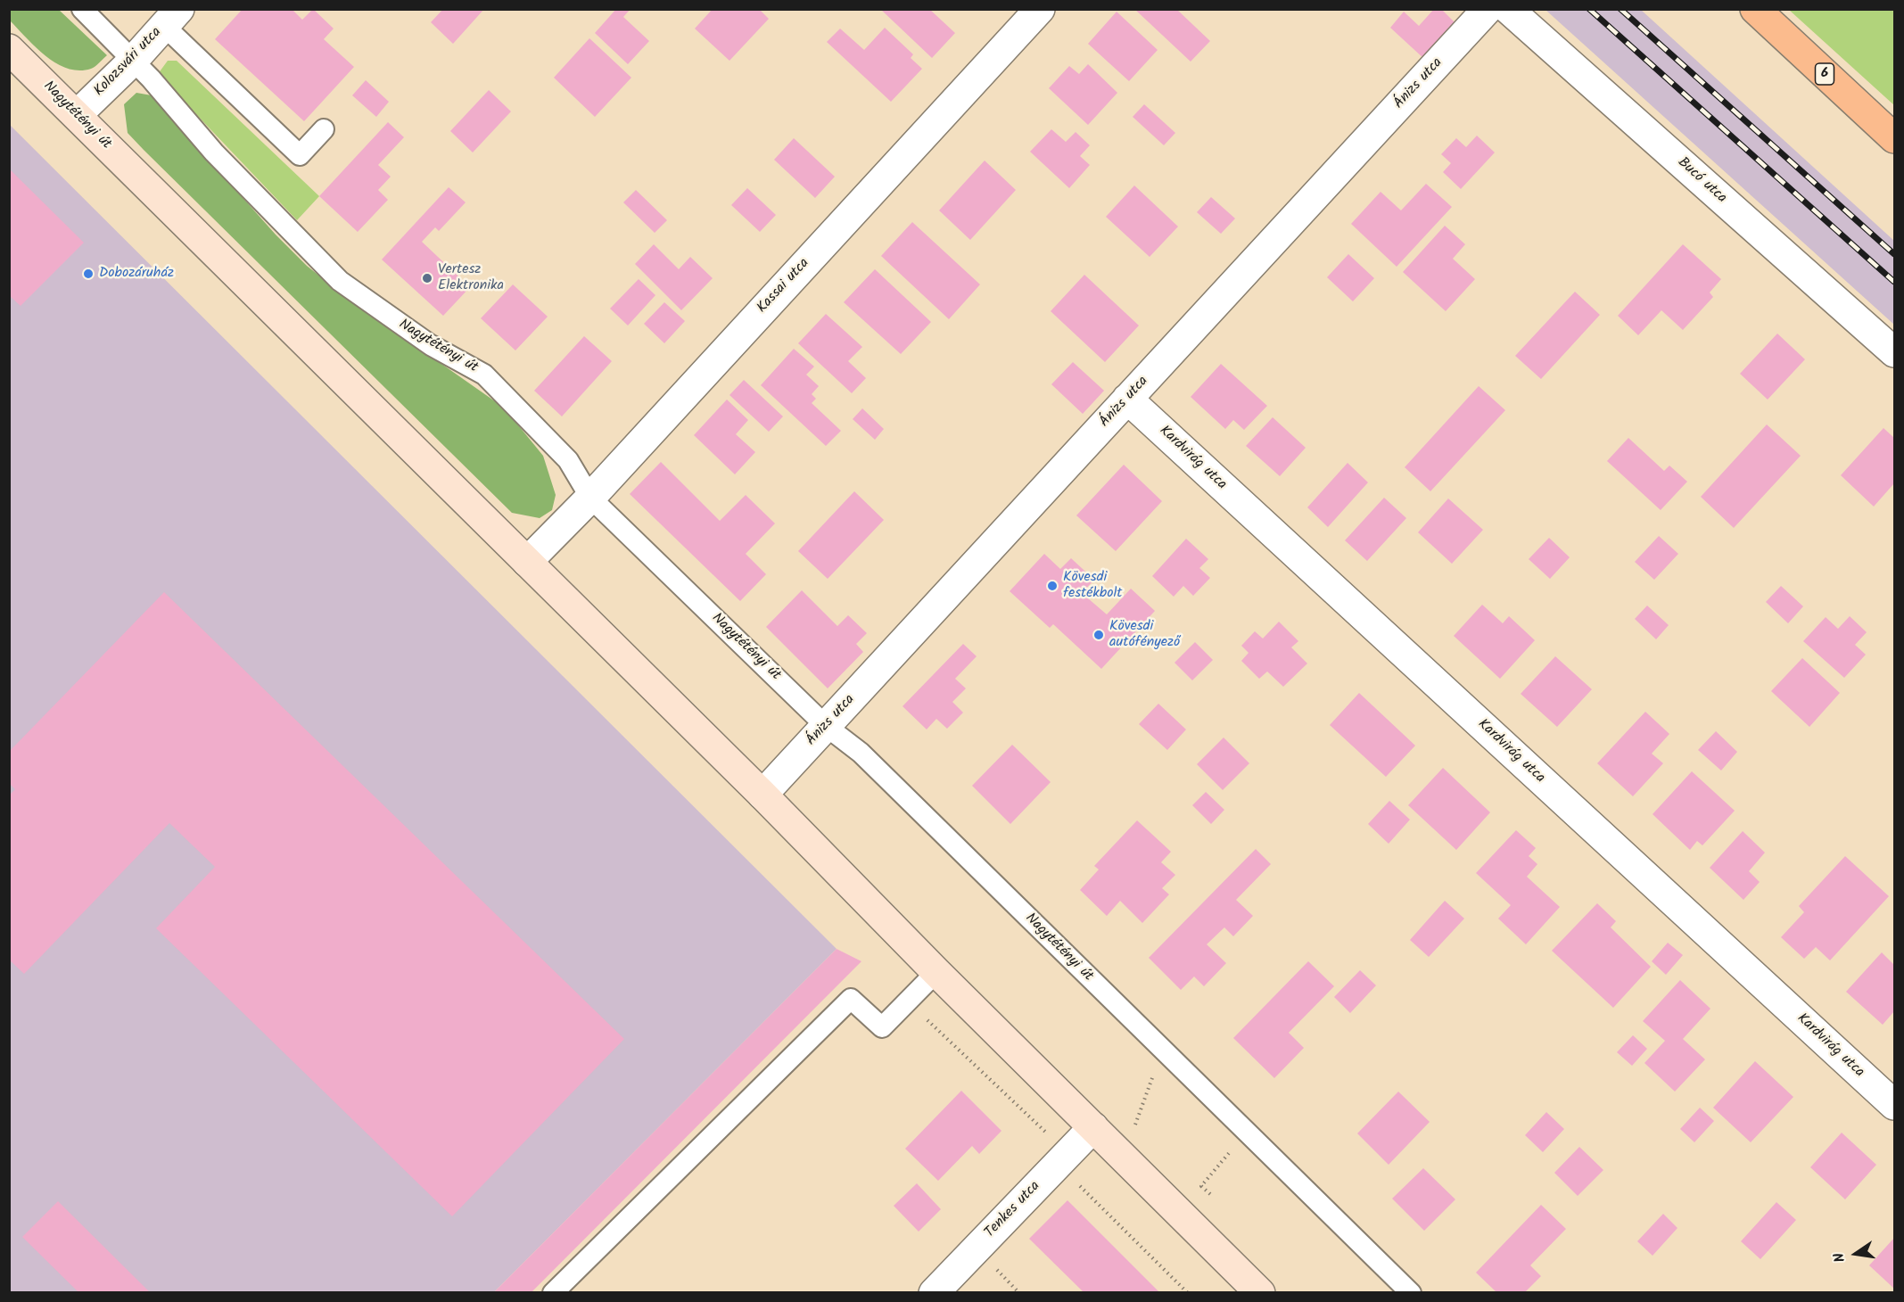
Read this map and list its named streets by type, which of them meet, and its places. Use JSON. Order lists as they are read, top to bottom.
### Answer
{
  "streets": {
    "main road": ["6", "Nagytétényi út"],
    "street": [
      "Kolozsvári utca",
      "Ánizs utca",
      "Bucó utca",
      "Kassai utca",
      "Kardvirág utca",
      "Tenkes utca"
    ]
  },
  "crossings": [
    ["Kolozsvári utca", "Nagytétényi út"],
    ["Ánizs utca", "Nagytétényi út"],
    ["Ánizs utca", "Kardvirág utca"],
    ["Nagytétényi út", "Kassai utca"],
    ["Nagytétényi út", "Tenkes utca"]
  ],
  "places": [
    "Dobozáruház",
    "Vertesz Elektronika",
    "Kövesdi festékbolt",
    "Kövesdi autófényező"
  ],
  "north": "left"
}
